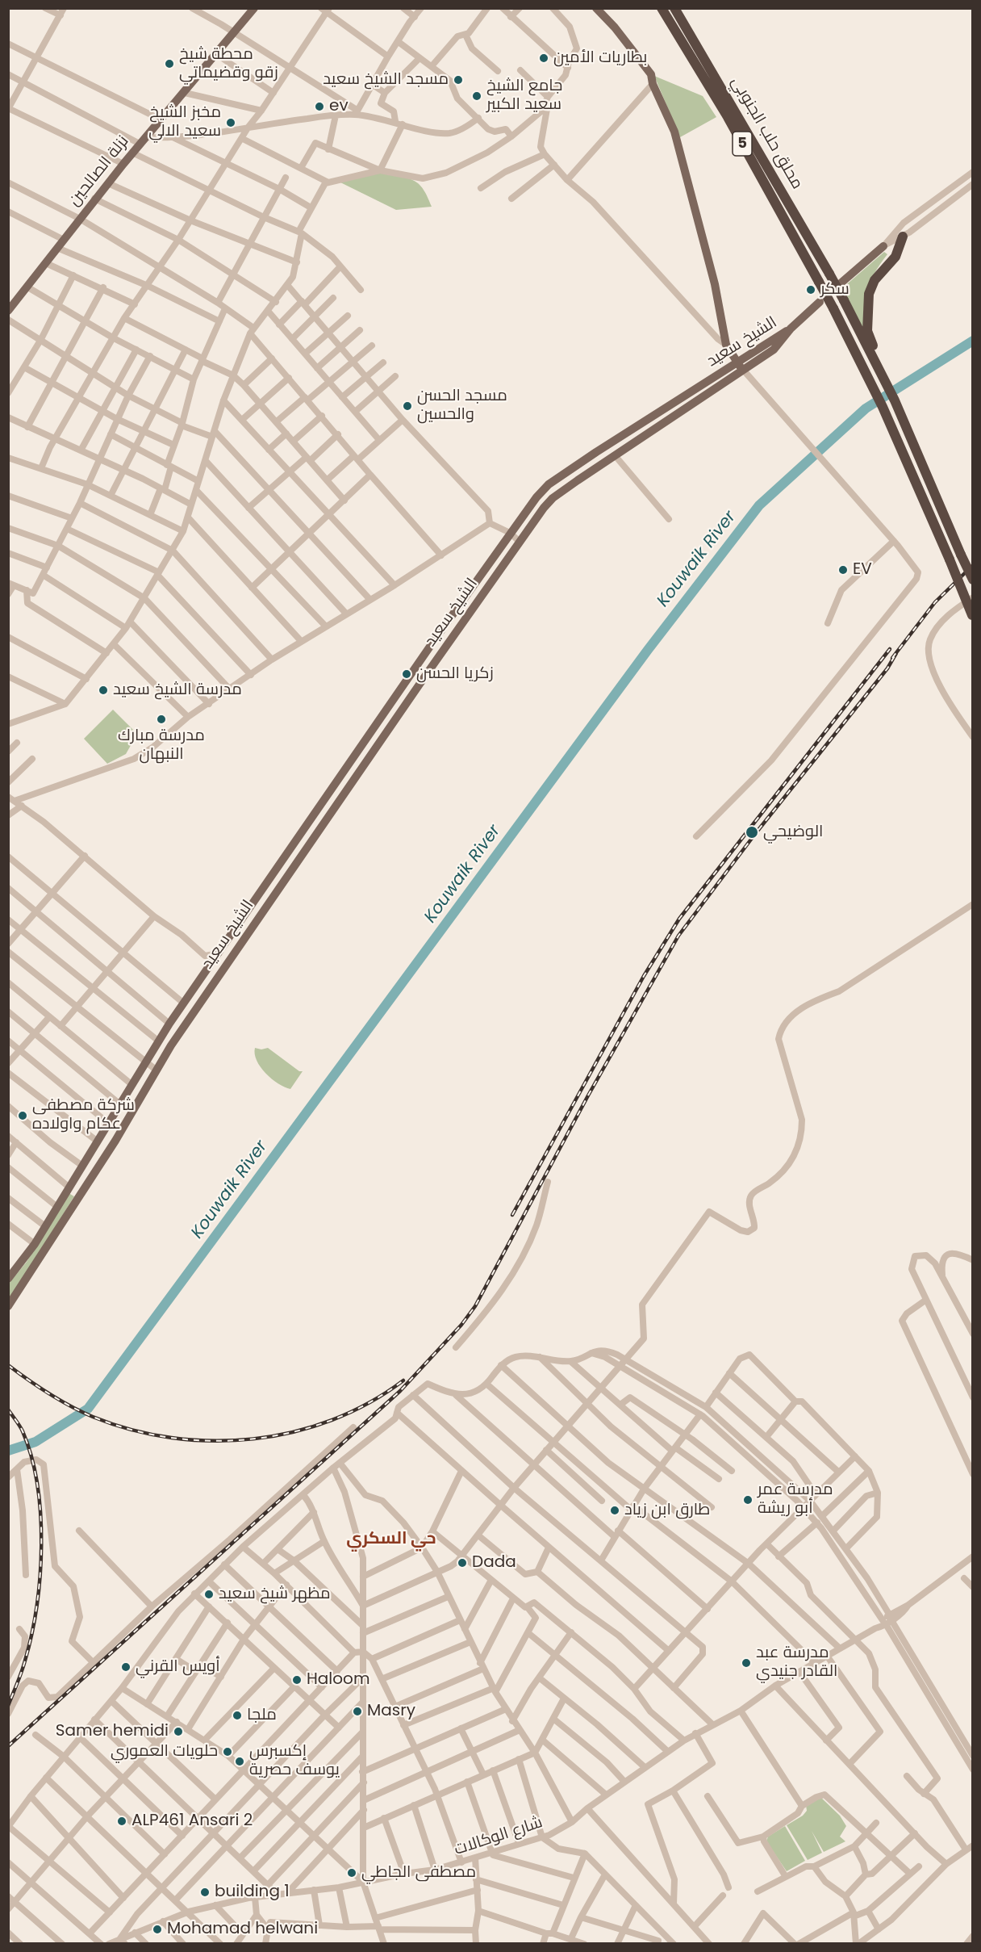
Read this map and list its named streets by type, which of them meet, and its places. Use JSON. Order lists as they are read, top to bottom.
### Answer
{
  "streets": {
    "highway": ["محلق حلب الجنوبي", "5"],
    "main road": ["نزلة الصالحين", "الشيخ سعيد"],
    "street": ["شارع الوكالات"]
  },
  "crossings": [
    ["محلق حلب الجنوبي", "5"]
  ],
  "districts": ["حي السكري"],
  "water": ["Kouwaik River"],
  "places": [
    "بطاريات الأمين",
    "محطة شيخ زقو وقضيماتي",
    "مسجد الشيخ سعيد",
    "جامع الشيخ سعيد الكبير",
    "ev",
    "مخبز الشيخ سعيد الالي",
    "سكر",
    "مسجد الحسن والحسين",
    "EV",
    "زكريا الحسن",
    "مدرسة الشيخ سعيد",
    "مدرسة مبارك النبهان",
    "الوضيحي",
    "شركة مصطفى عكام واولاده",
    "مدرسة عمر أبو ريشة",
    "طارق ابن زياد",
    "Dada",
    "مظهر شيخ سعيد",
    "مدرسة عبد القادر جنيدي",
    "أويس القرني",
    "Haloom",
    "Masry",
    "ملجا",
    "Samer hemidi",
    "حلويات العموري",
    "إكسبرس يوسف حصرية",
    "ALP461 Ansari 2",
    "مصطفى الجاطي",
    "building 1",
    "Mohamad helwani"
  ]
}
